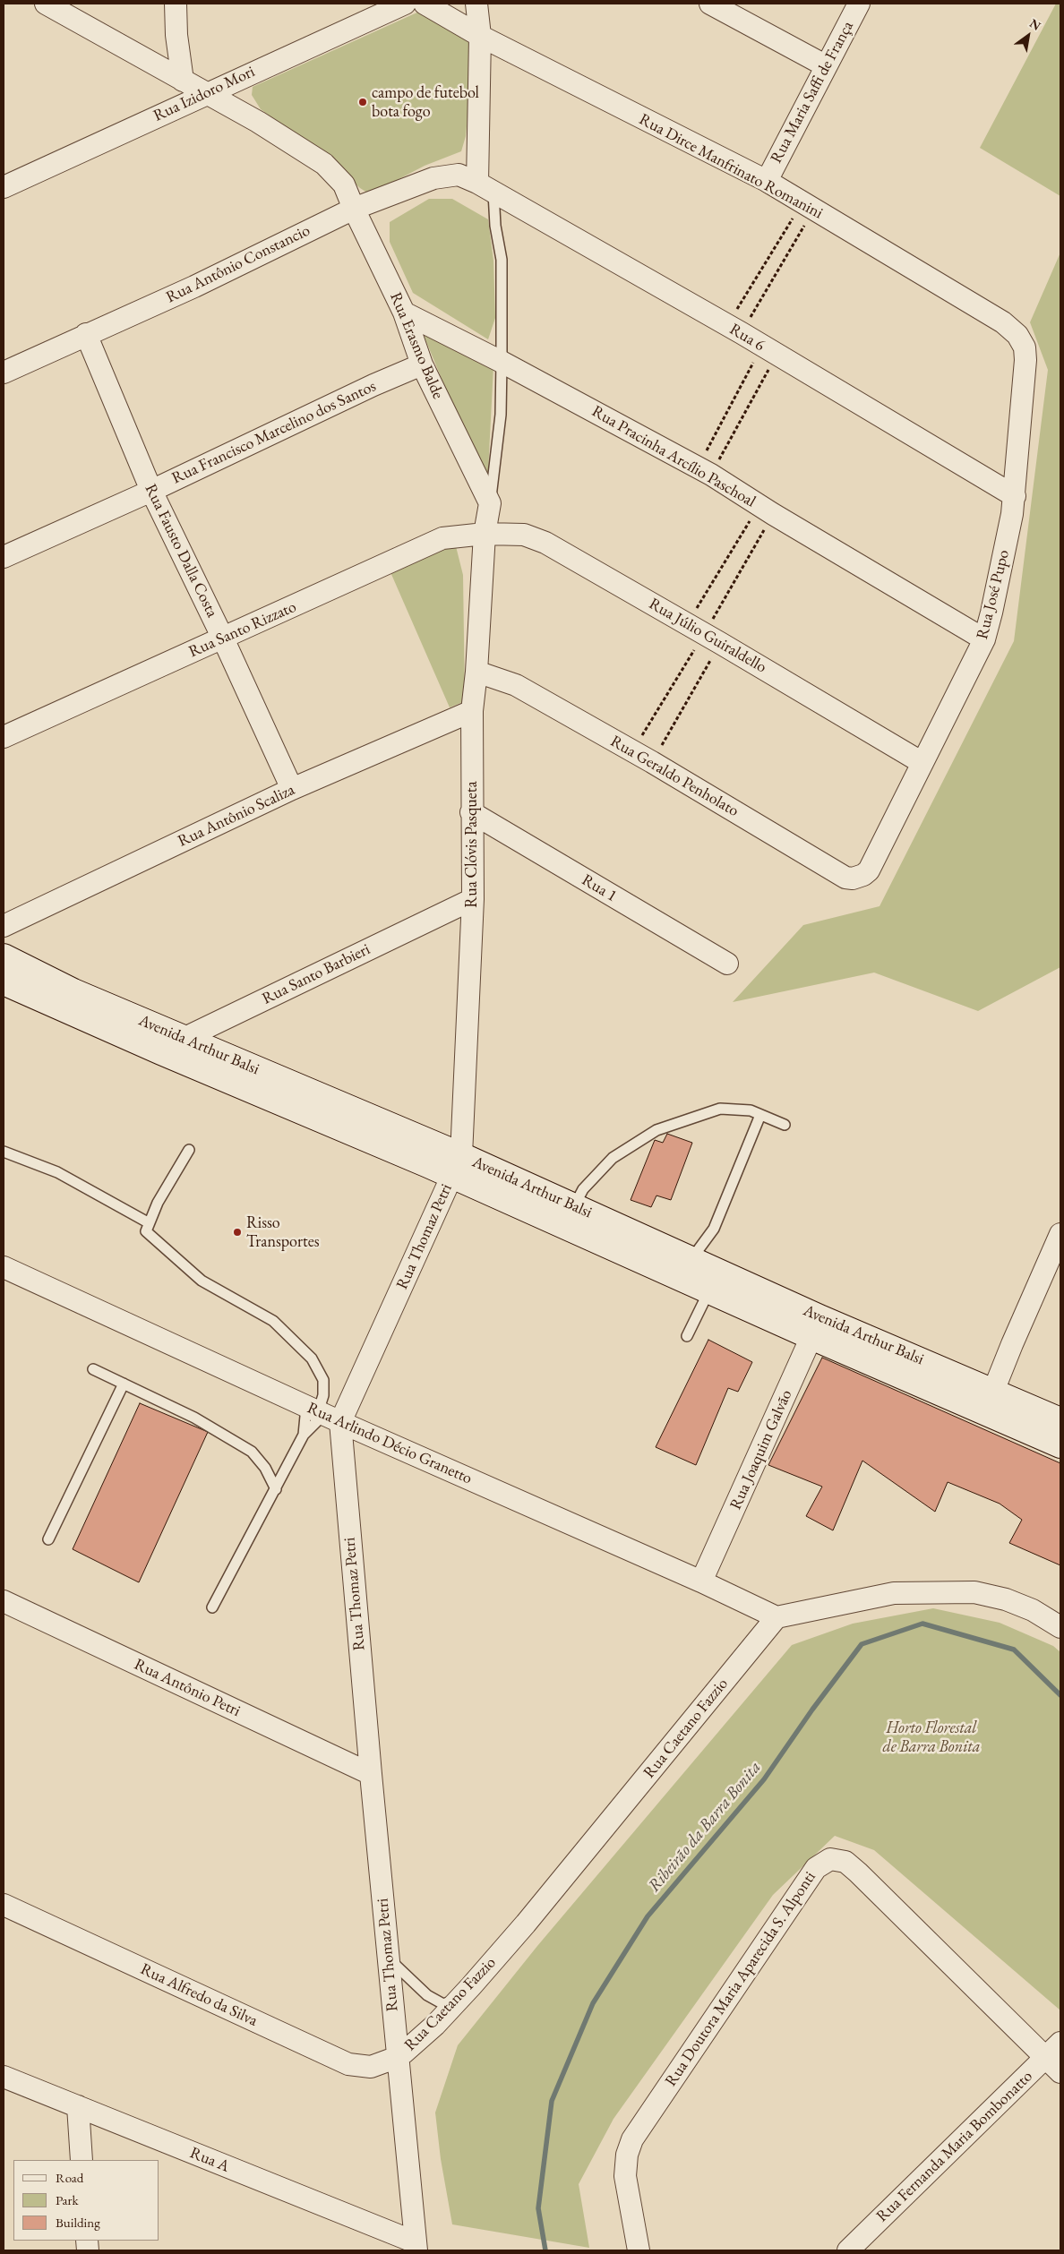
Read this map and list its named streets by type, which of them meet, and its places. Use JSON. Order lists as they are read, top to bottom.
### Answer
{
  "streets": {
    "main road": ["Avenida Arthur Balsi"],
    "street": [
      "Rua Maria Saffi de França",
      "Rua Izidoro Mori",
      "Rua Dirce Manfrinato Romanini",
      "Rua Antônio Constancio",
      "Rua 6",
      "Rua Erasmo Balde",
      "Rua Francisco Marcelino dos Santos",
      "Rua Pracinha Arcílio Paschoal",
      "Rua Fausto Dalla Costa",
      "Rua José Pupo",
      "Rua Santo Rizzato",
      "Rua Júlio Guiraldello",
      "Rua Geraldo Penholato",
      "Rua Antônio Scaliza",
      "Rua Clóvis Pasqueta",
      "Rua 1",
      "Rua Santo Barbieri",
      "Rua Thomaz Petri",
      "Rua Arlindo Décio Granetto",
      "Rua Joaquim Galvão",
      "Rua Antônio Petri",
      "Rua Caetano Fazzio",
      "Rua Doutora Maria Aparecida S. Alponti",
      "Rua Alfredo da Silva",
      "Rua Fernanda Maria Bombonatto",
      "Rua A"
    ]
  },
  "crossings": [
    ["Rua Maria Saffi de França", "Rua Dirce Manfrinato Romanini"],
    ["Rua Izidoro Mori", "Rua Erasmo Balde"],
    ["Rua Dirce Manfrinato Romanini", "Rua José Pupo"],
    ["Rua Antônio Constancio", "Rua 6"],
    ["Rua Antônio Constancio", "Rua Erasmo Balde"],
    ["Rua Antônio Constancio", "Rua Fausto Dalla Costa"],
    ["Rua 6", "Rua José Pupo"],
    ["Rua Erasmo Balde", "Rua Francisco Marcelino dos Santos"],
    ["Rua Erasmo Balde", "Rua Pracinha Arcílio Paschoal"],
    ["Rua Francisco Marcelino dos Santos", "Rua Fausto Dalla Costa"],
    ["Rua Pracinha Arcílio Paschoal", "Rua José Pupo"],
    ["Rua Fausto Dalla Costa", "Rua Santo Rizzato"],
    ["Rua Fausto Dalla Costa", "Rua Antônio Scaliza"],
    ["Rua José Pupo", "Rua Júlio Guiraldello"],
    ["Rua José Pupo", "Rua Geraldo Penholato"],
    ["Rua Santo Rizzato", "Rua Júlio Guiraldello"],
    ["Rua Santo Rizzato", "Rua Clóvis Pasqueta"],
    ["Rua Júlio Guiraldello", "Rua Clóvis Pasqueta"],
    ["Rua Geraldo Penholato", "Rua Clóvis Pasqueta"],
    ["Rua Antônio Scaliza", "Rua Clóvis Pasqueta"],
    ["Rua Clóvis Pasqueta", "Rua 1"],
    ["Rua Clóvis Pasqueta", "Rua Santo Barbieri"],
    ["Rua Clóvis Pasqueta", "Avenida Arthur Balsi"],
    ["Rua Clóvis Pasqueta", "Rua Thomaz Petri"],
    ["Rua Santo Barbieri", "Avenida Arthur Balsi"],
    ["Avenida Arthur Balsi", "Rua Thomaz Petri"],
    ["Avenida Arthur Balsi", "Rua Joaquim Galvão"],
    ["Rua Thomaz Petri", "Rua Arlindo Décio Granetto"],
    ["Rua Thomaz Petri", "Rua Antônio Petri"],
    ["Rua Thomaz Petri", "Rua Caetano Fazzio"],
    ["Rua Thomaz Petri", "Rua Alfredo da Silva"],
    ["Rua Thomaz Petri", "Rua A"],
    ["Rua Arlindo Décio Granetto", "Rua Joaquim Galvão"],
    ["Rua Arlindo Décio Granetto", "Rua Caetano Fazzio"],
    ["Rua Caetano Fazzio", "Rua Alfredo da Silva"],
    ["Rua Doutora Maria Aparecida S. Alponti", "Rua Fernanda Maria Bombonatto"]
  ],
  "water": ["Ribeirão da Barra Bonita"],
  "parks": ["Horto Florestal de Barra Bonita"],
  "places": ["campo de futebol bota fogo", "Risso Transportes"],
  "legend": ["Road", "Park", "Building"],
  "north": "top right"
}
